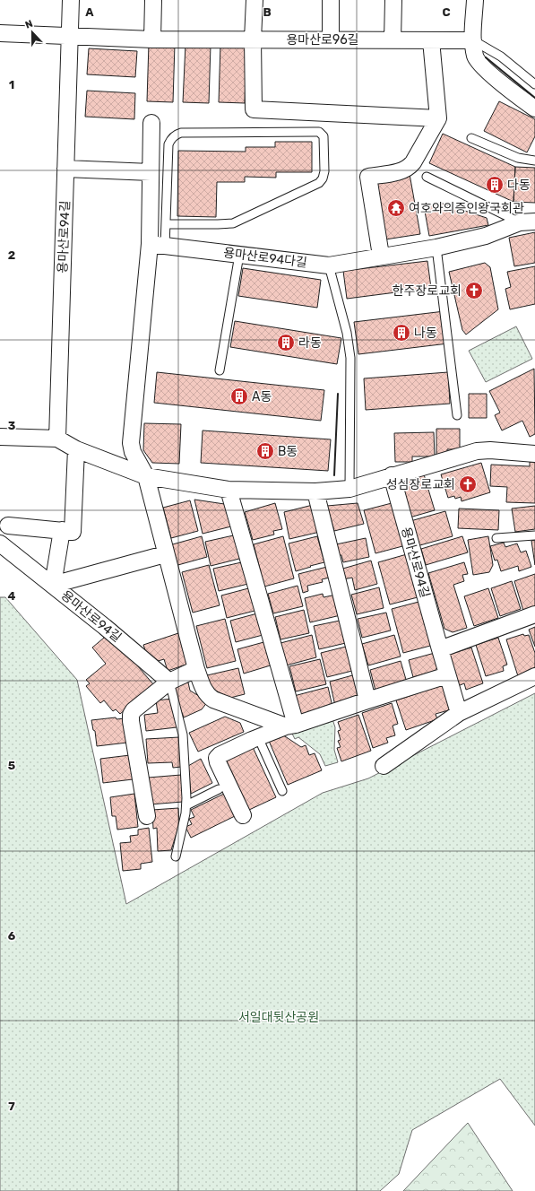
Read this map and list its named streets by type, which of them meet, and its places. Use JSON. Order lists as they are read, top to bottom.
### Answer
{
  "streets": {
    "street": ["용마산로96길", "용마산로94길", "용마산로94다길"]
  },
  "crossings": [
    ["용마산로96길", "용마산로94길"]
  ],
  "parks": ["서일대뒷산공원"],
  "places": {
    "building": [
      "다동",
      "나동",
      "라동",
      "A동",
      "B동"
    ],
    "temple": ["여호와의증인왕국회관"],
    "church": ["한주장로교회", "성심장로교회"]
  },
  "north": "top",
  "grid": {
    "columns": ["A", "B", "C"],
    "rows": [
      "1",
      "2",
      "3",
      "4",
      "5",
      "6",
      "7"
    ]
  }
}
